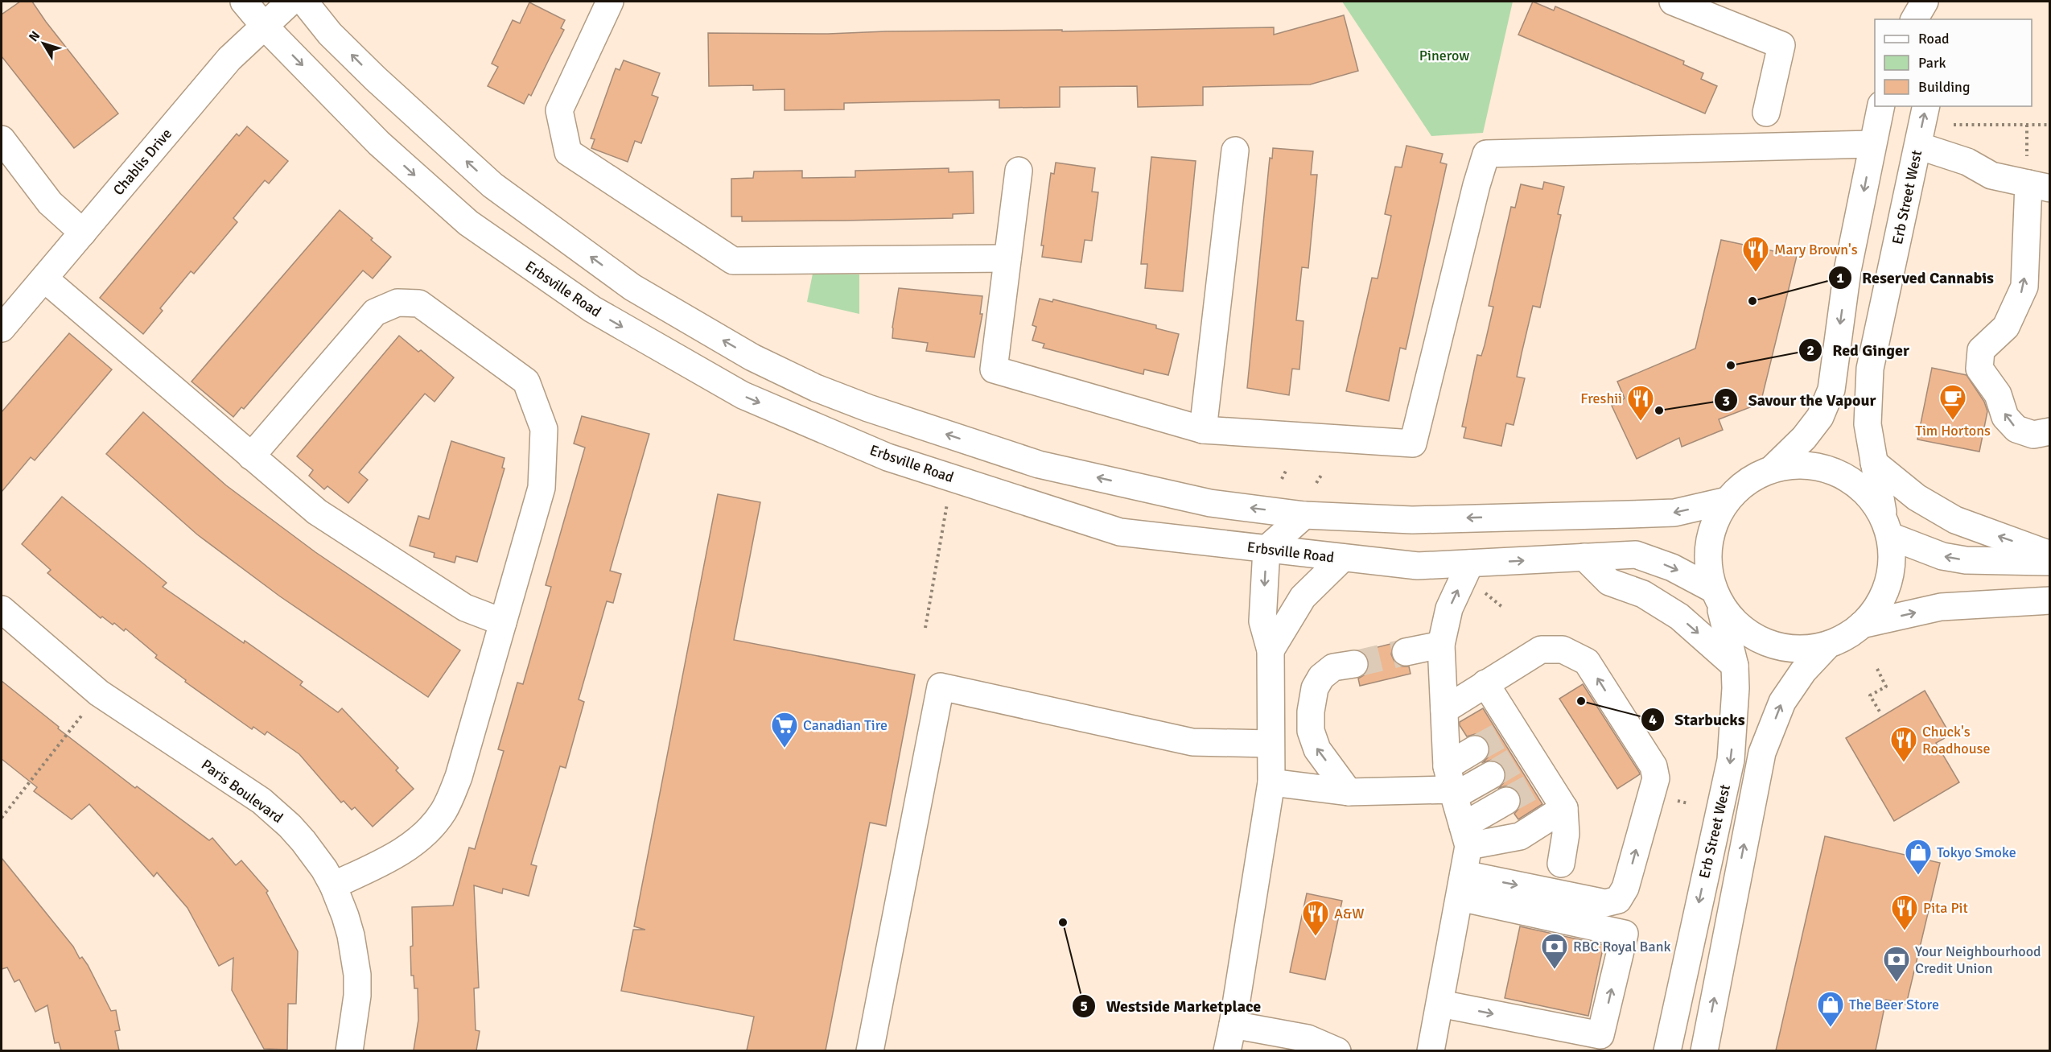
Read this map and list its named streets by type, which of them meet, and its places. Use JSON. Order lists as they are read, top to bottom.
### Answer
{
  "streets": {
    "main road": [
      "Chablis Drive",
      "Erb Street West",
      "Erbsville Road",
      "Paris Boulevard"
    ]
  },
  "crossings": [
    ["Chablis Drive", "Erbsville Road"],
    ["Erb Street West", "Erbsville Road"]
  ],
  "parks": ["Pinerow"],
  "places": {
    "restaurant": [
      "Mary Brown's",
      "Freshii",
      "Chuck's Roadhouse",
      "Pita Pit",
      "A&W"
    ],
    "other": [
      "Reserved Cannabis",
      "Red Ginger",
      "Savour the Vapour",
      "Starbucks",
      "Westside Marketplace"
    ],
    "cafe": ["Tim Hortons"],
    "supermarket": ["Canadian Tire"],
    "shop": ["Tokyo Smoke", "The Beer Store"],
    "bank": ["RBC Royal Bank", "Your Neighbourhood Credit Union"]
  },
  "legend": ["Road", "Park", "Building"],
  "north": "top left"
}
